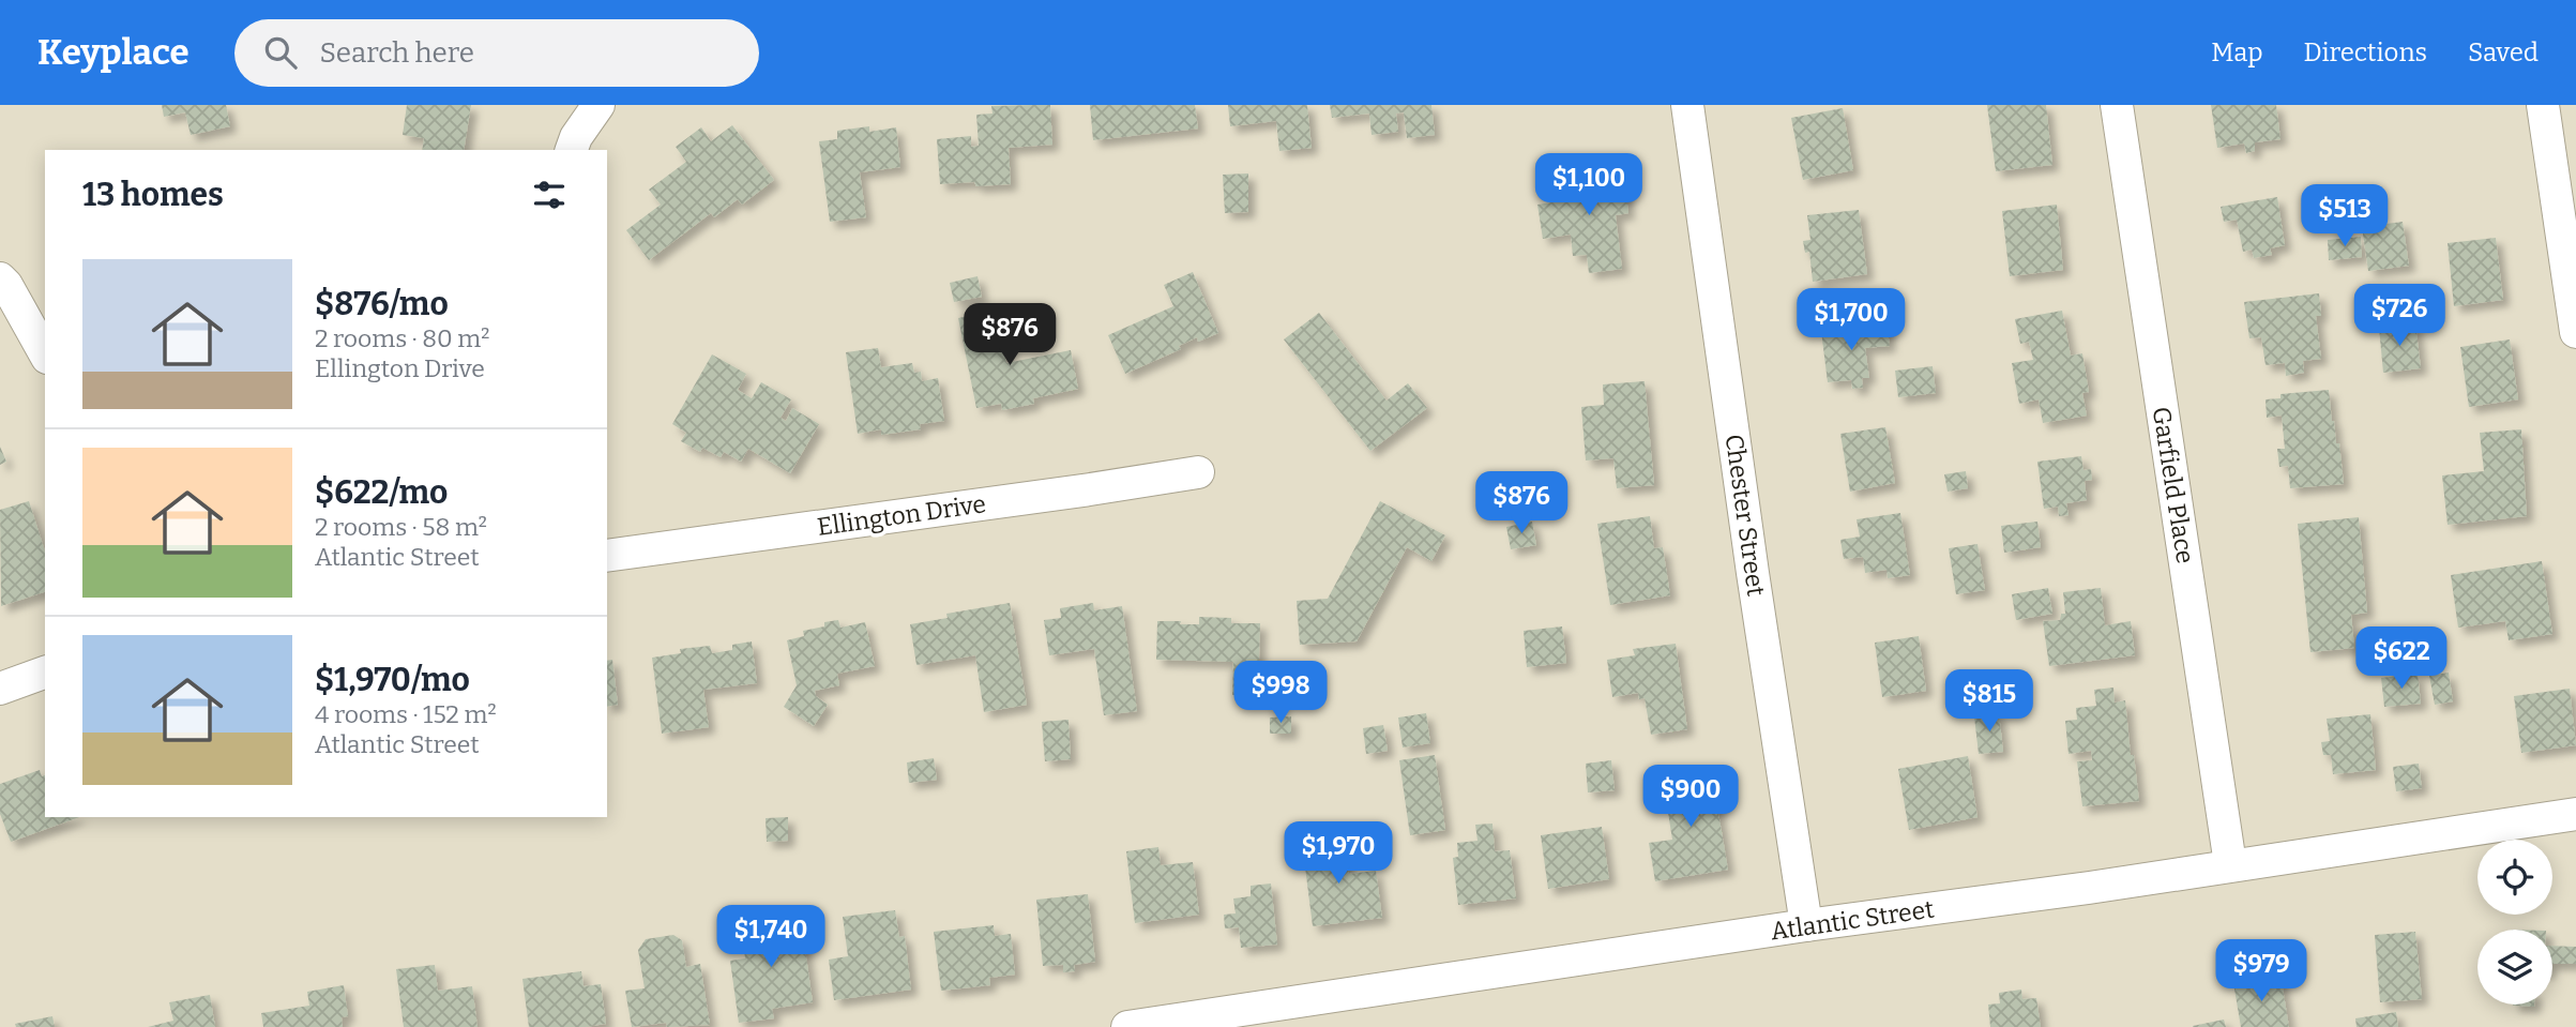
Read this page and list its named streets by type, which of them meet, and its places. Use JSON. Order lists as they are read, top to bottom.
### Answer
{
  "streets": {
    "street": [
      "Garfield Place",
      "Ellington Drive",
      "Chester Street",
      "Atlantic Street"
    ]
  },
  "crossings": [
    ["Garfield Place", "Atlantic Street"],
    ["Chester Street", "Atlantic Street"]
  ],
  "page": {
    "header": "Keyplace",
    "search": "Search here",
    "nav": ["Map", "Directions", "Saved"],
    "heading": "13 homes",
    "price": [
      "$1,100",
      "$513",
      "$726",
      "$1,700",
      "$876",
      "$876",
      "$622",
      "$998",
      "$815",
      "$900",
      "$1,970",
      "$1,740",
      "$979"
    ],
    "list": [
      {
        "name": "$876/mo",
        "note": "2 rooms · 80 m² · Ellington Drive"
      },
      {
        "name": "$622/mo",
        "note": "2 rooms · 58 m² · Atlantic Street"
      },
      {
        "name": "$1,970/mo",
        "note": "4 rooms · 152 m² · Atlantic Street"
      }
    ]
  }
}
